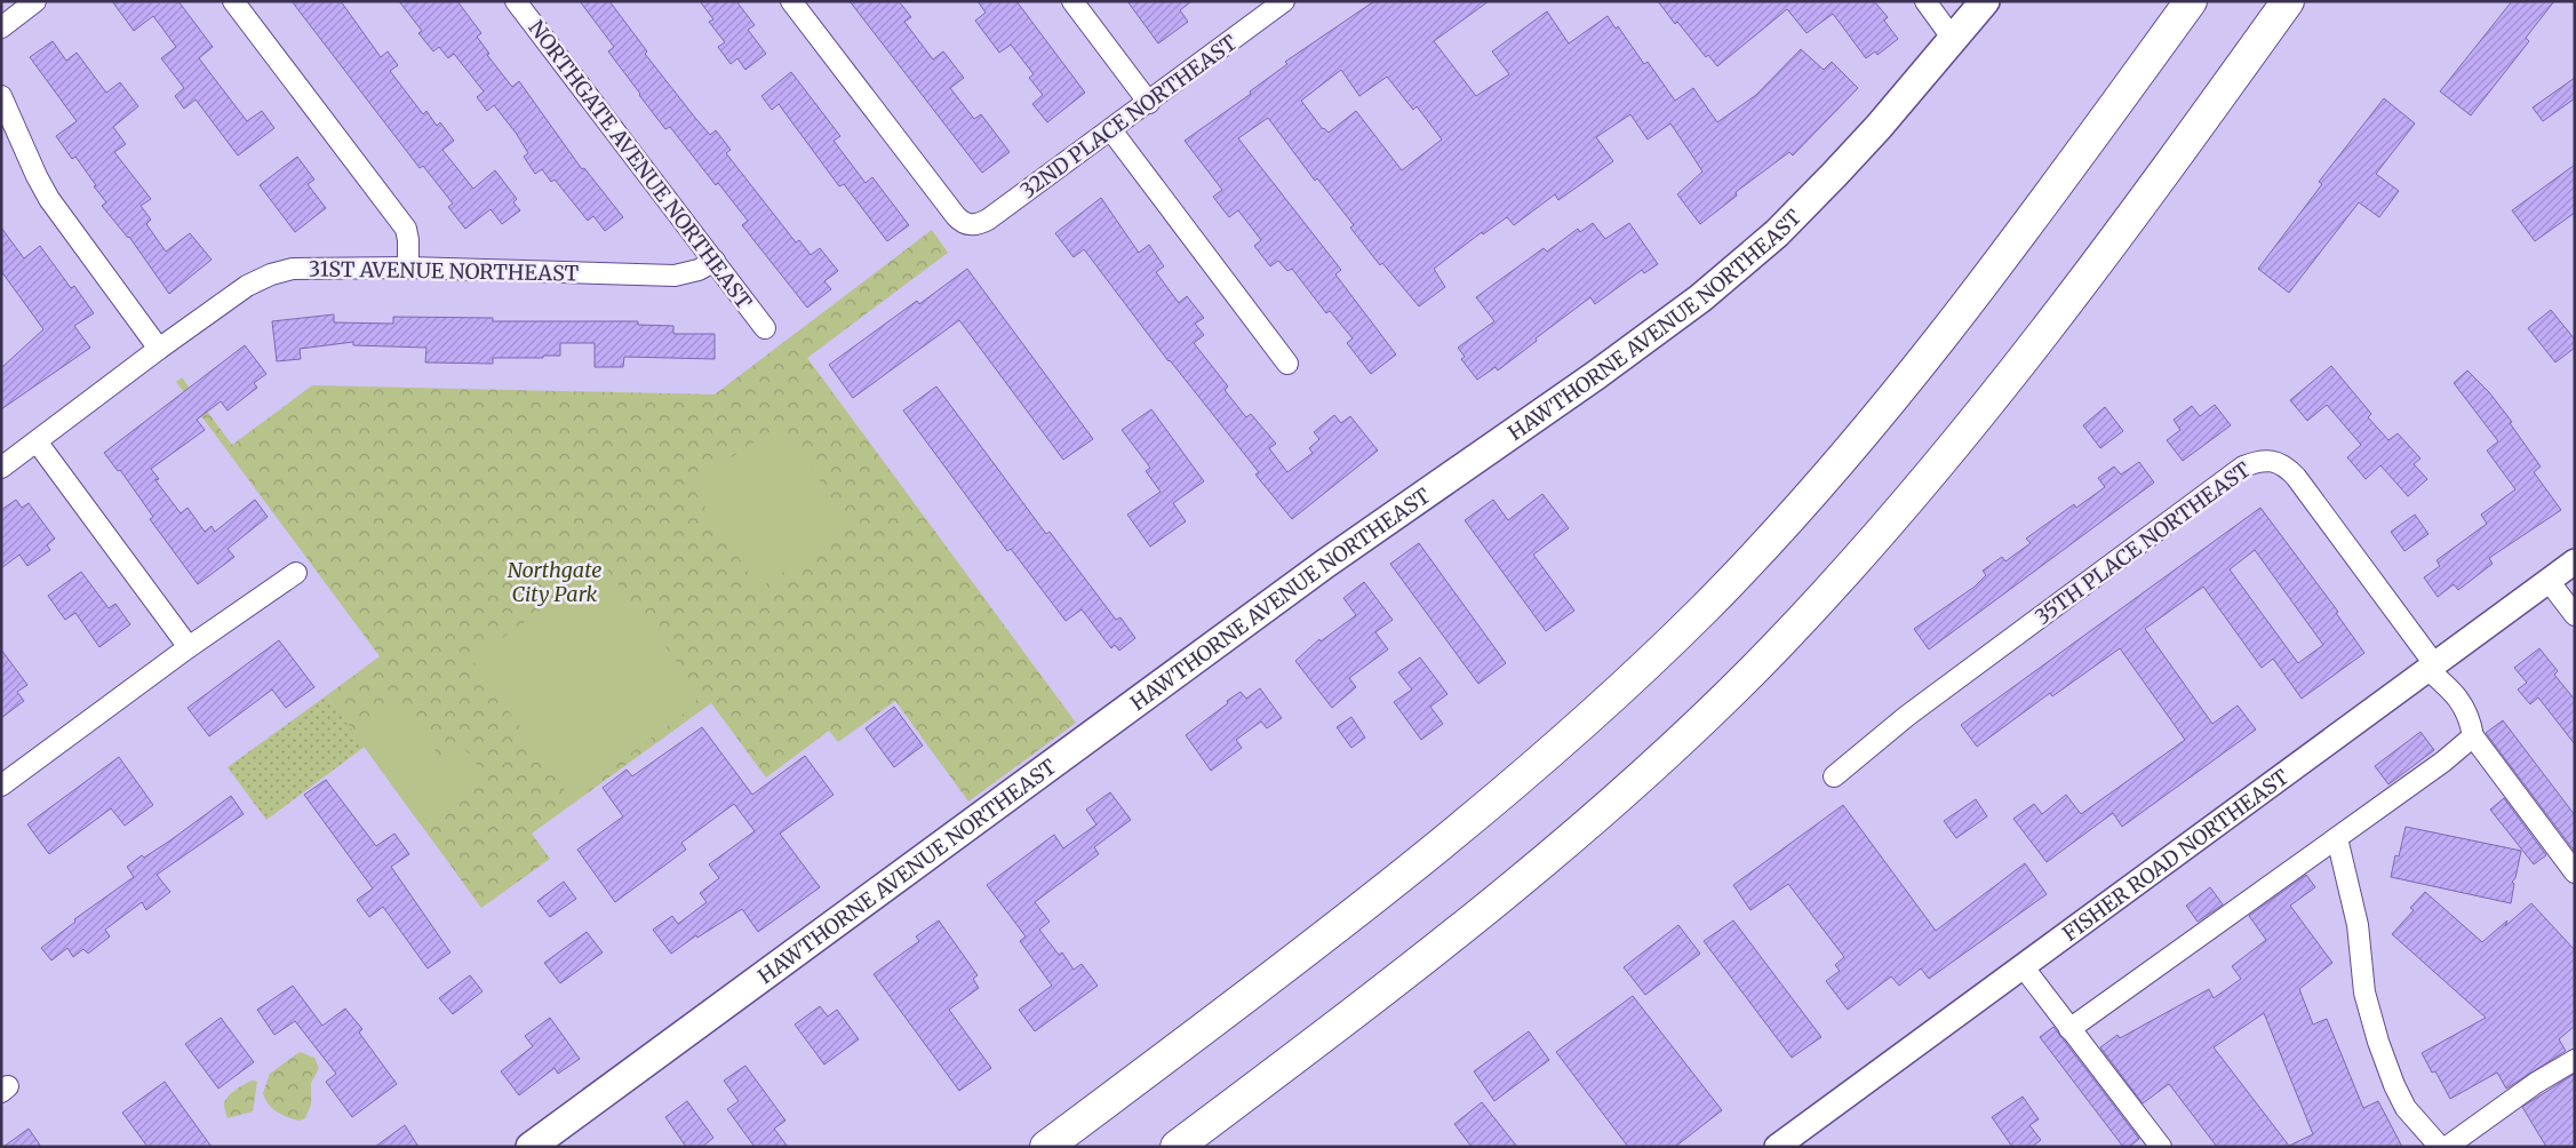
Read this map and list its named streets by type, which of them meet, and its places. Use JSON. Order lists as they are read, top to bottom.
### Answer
{
  "streets": {
    "main road": ["HAWTHORNE AVENUE NORTHEAST"],
    "street": [
      "32ND PLACE NORTHEAST",
      "NORTHGATE AVENUE NORTHEAST",
      "31ST AVENUE NORTHEAST",
      "35TH PLACE NORTHEAST",
      "FISHER ROAD NORTHEAST"
    ]
  },
  "crossings": [
    ["NORTHGATE AVENUE NORTHEAST", "31ST AVENUE NORTHEAST"],
    ["35TH PLACE NORTHEAST", "FISHER ROAD NORTHEAST"]
  ],
  "parks": ["Northgate City Park"]
}
